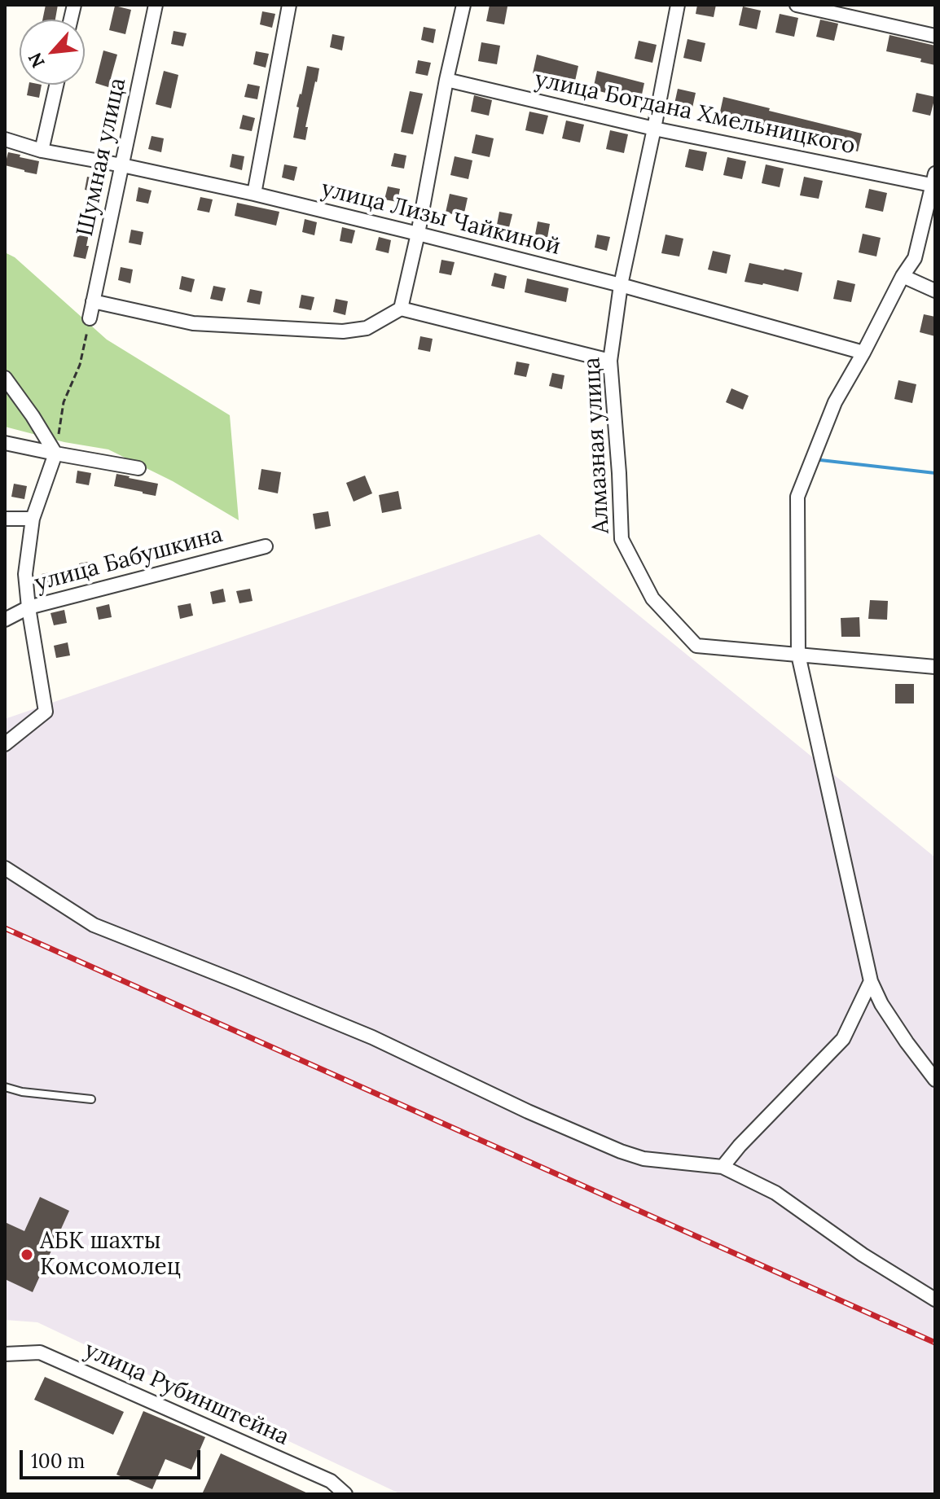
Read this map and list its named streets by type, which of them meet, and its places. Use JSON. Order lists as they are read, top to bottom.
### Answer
{
  "streets": {
    "street": [
      "улица Богдана Хмельницкого",
      "Шумная улица",
      "улица Лизы Чайкиной",
      "Алмазная улица",
      "улица Бабушкина",
      "улица Рубинштейна"
    ]
  },
  "crossings": [
    ["улица Богдана Хмельницкого", "Алмазная улица"],
    ["Шумная улица", "улица Лизы Чайкиной"],
    ["улица Лизы Чайкиной", "Алмазная улица"]
  ],
  "places": ["АБК шахты Комсомолец"],
  "scale_bar": "100 m",
  "north": "bottom left"
}
